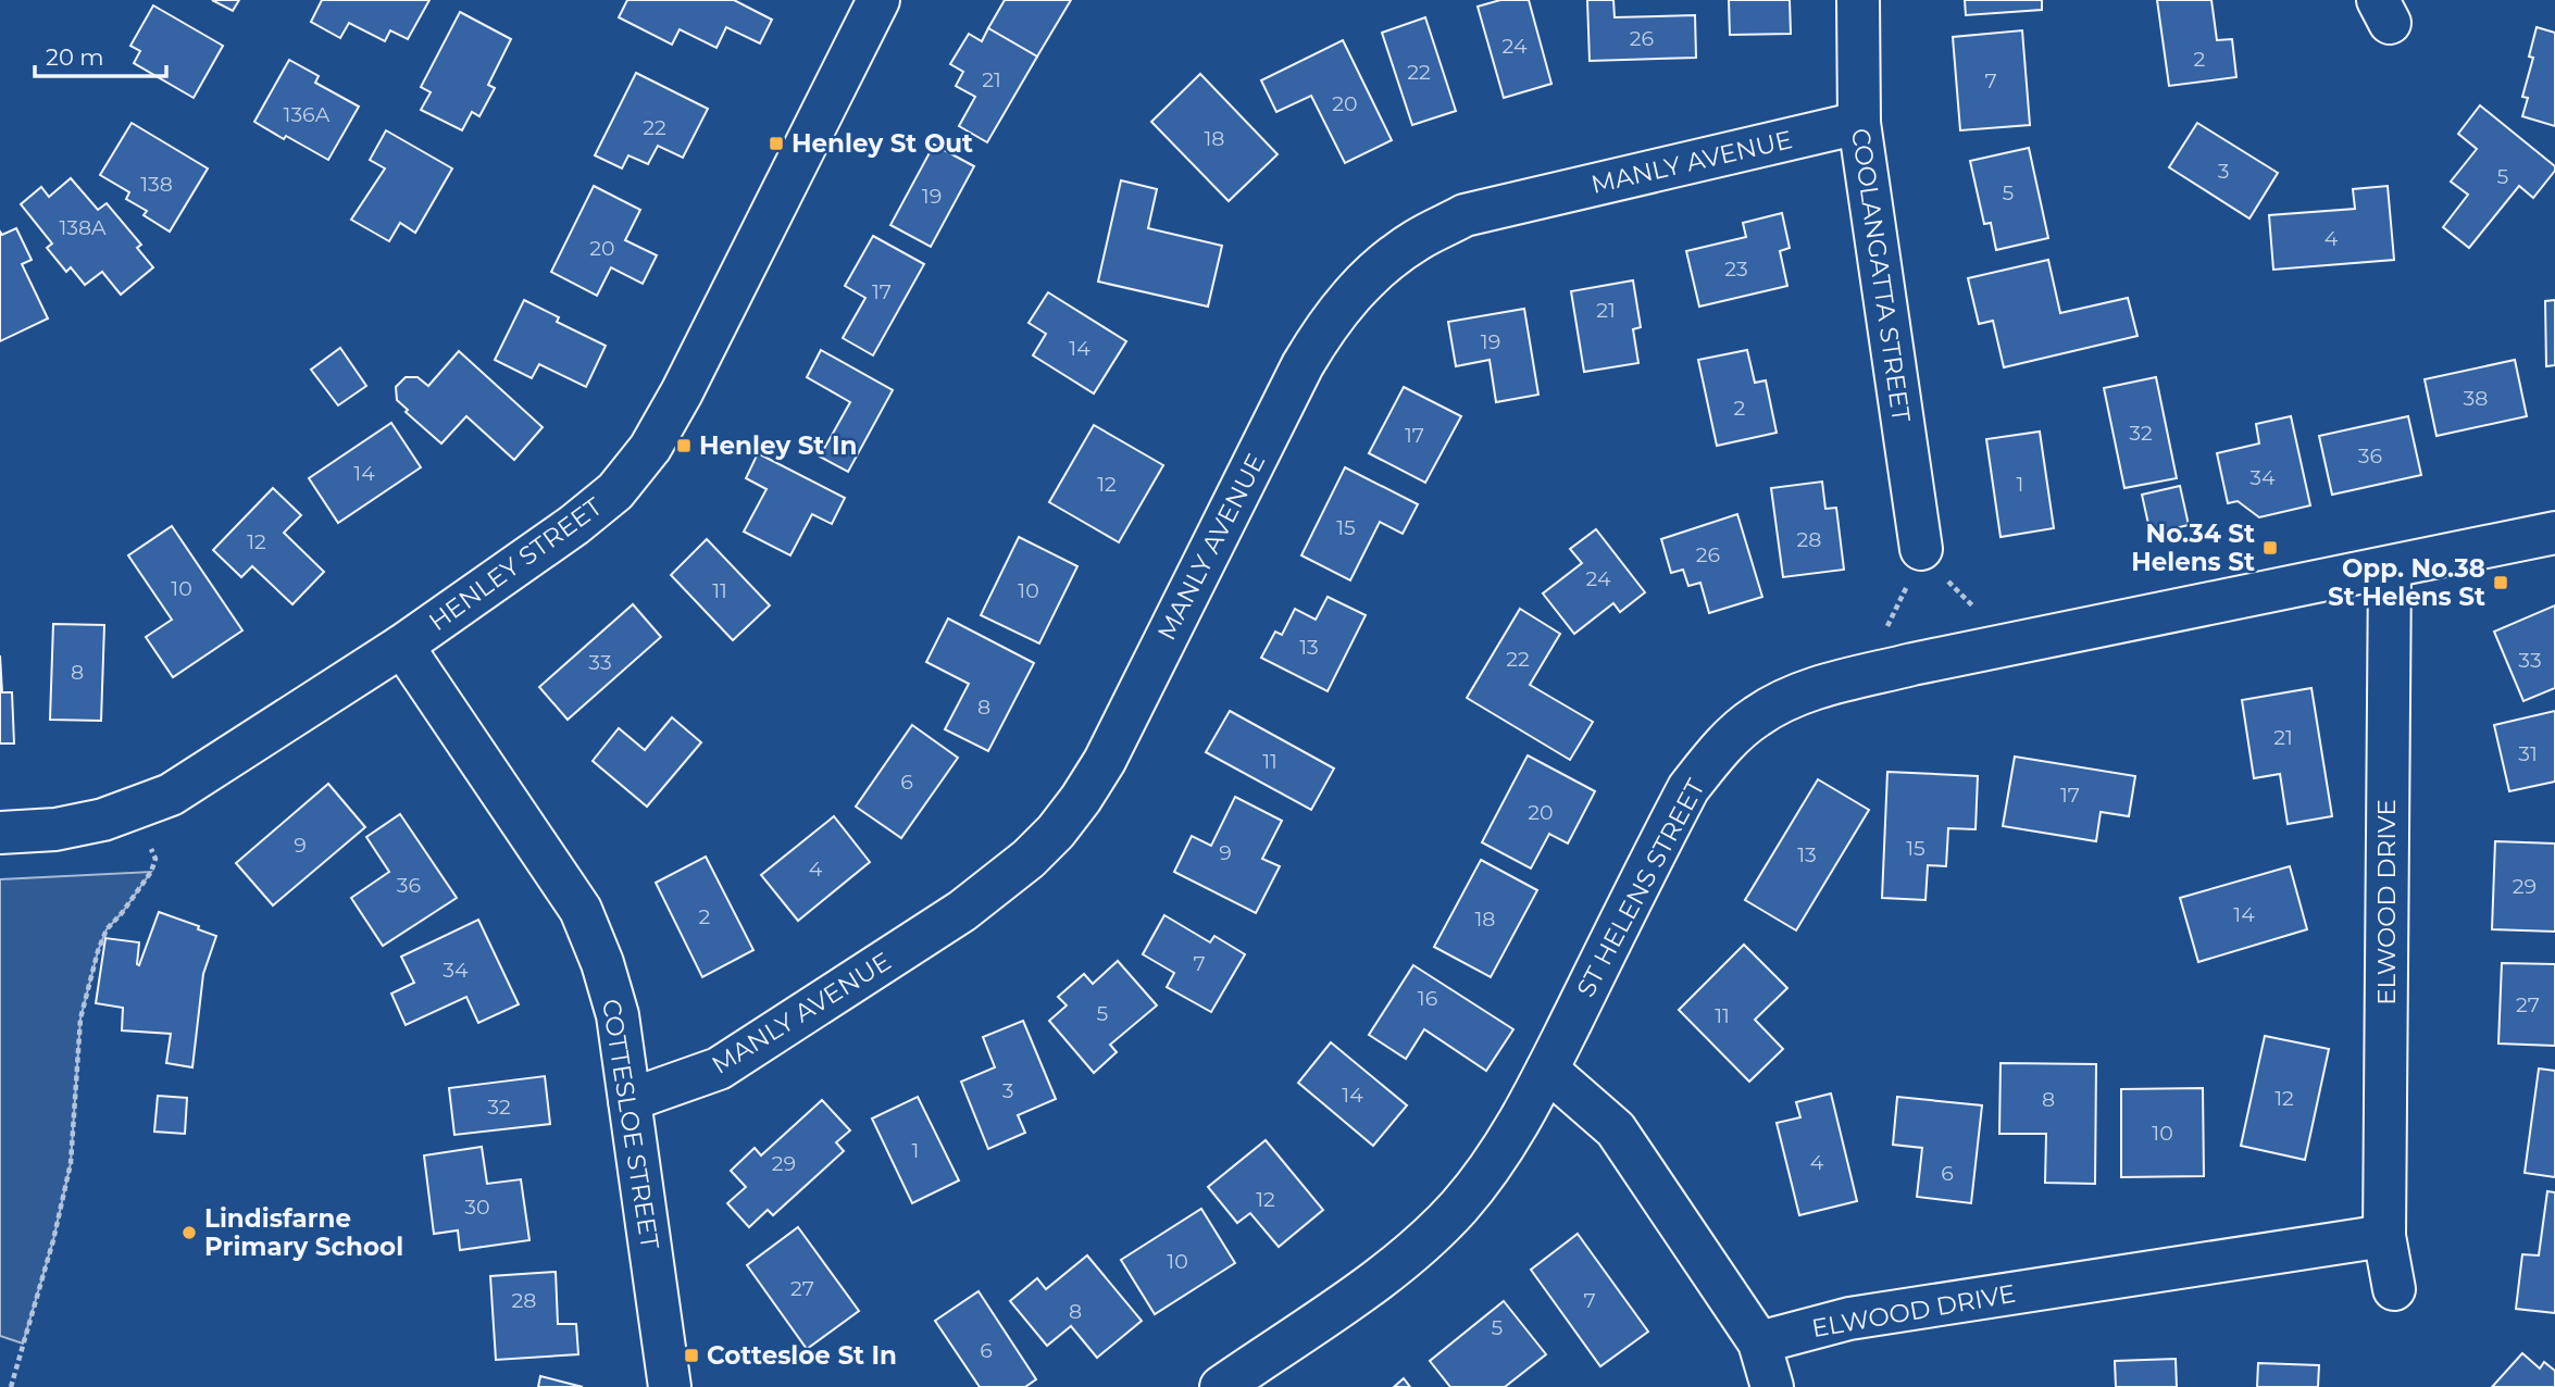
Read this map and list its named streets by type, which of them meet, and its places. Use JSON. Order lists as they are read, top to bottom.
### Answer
{
  "streets": {
    "street": [
      "MANLY AVENUE",
      "COOLANGATTA STREET",
      "HENLEY STREET",
      "ST HELENS STREET",
      "ELWOOD DRIVE",
      "COTTESLOE STREET"
    ]
  },
  "crossings": [
    ["MANLY AVENUE", "COOLANGATTA STREET"],
    ["MANLY AVENUE", "COTTESLOE STREET"],
    ["HENLEY STREET", "COTTESLOE STREET"],
    ["ST HELENS STREET", "ELWOOD DRIVE"]
  ],
  "places": {
    "transit": [
      "Henley St Out",
      "Henley St In",
      "No.34 St Helens St",
      "Opp. No.38 St Helens St",
      "Cottesloe St In"
    ],
    "other": ["Lindisfarne Primary School"]
  },
  "house_numbers": [
    "26",
    "24",
    "2",
    "22",
    "21",
    "7",
    "20",
    "136A",
    "22",
    "18",
    "3",
    "5",
    "138",
    "5",
    "19",
    "138A",
    "4",
    "20",
    "23",
    "17",
    "21",
    "19",
    "14",
    "38",
    "2",
    "32",
    "17",
    "36",
    "14",
    "34",
    "12",
    "1",
    "15",
    "28",
    "12",
    "26",
    "24",
    "10",
    "11",
    "10",
    "13",
    "22",
    "33",
    "33",
    "8",
    "8",
    "21",
    "31",
    "11",
    "6",
    "17",
    "20",
    "9",
    "15",
    "9",
    "13",
    "4",
    "36",
    "29",
    "14",
    "2",
    "18",
    "7",
    "34",
    "16",
    "27",
    "5",
    "11",
    "3",
    "14",
    "12",
    "8",
    "32",
    "10",
    "1",
    "4",
    "29",
    "6",
    "12",
    "30",
    "10",
    "27",
    "28",
    "7",
    "8",
    "5",
    "6"
  ],
  "scale_bar": "20 m"
}
